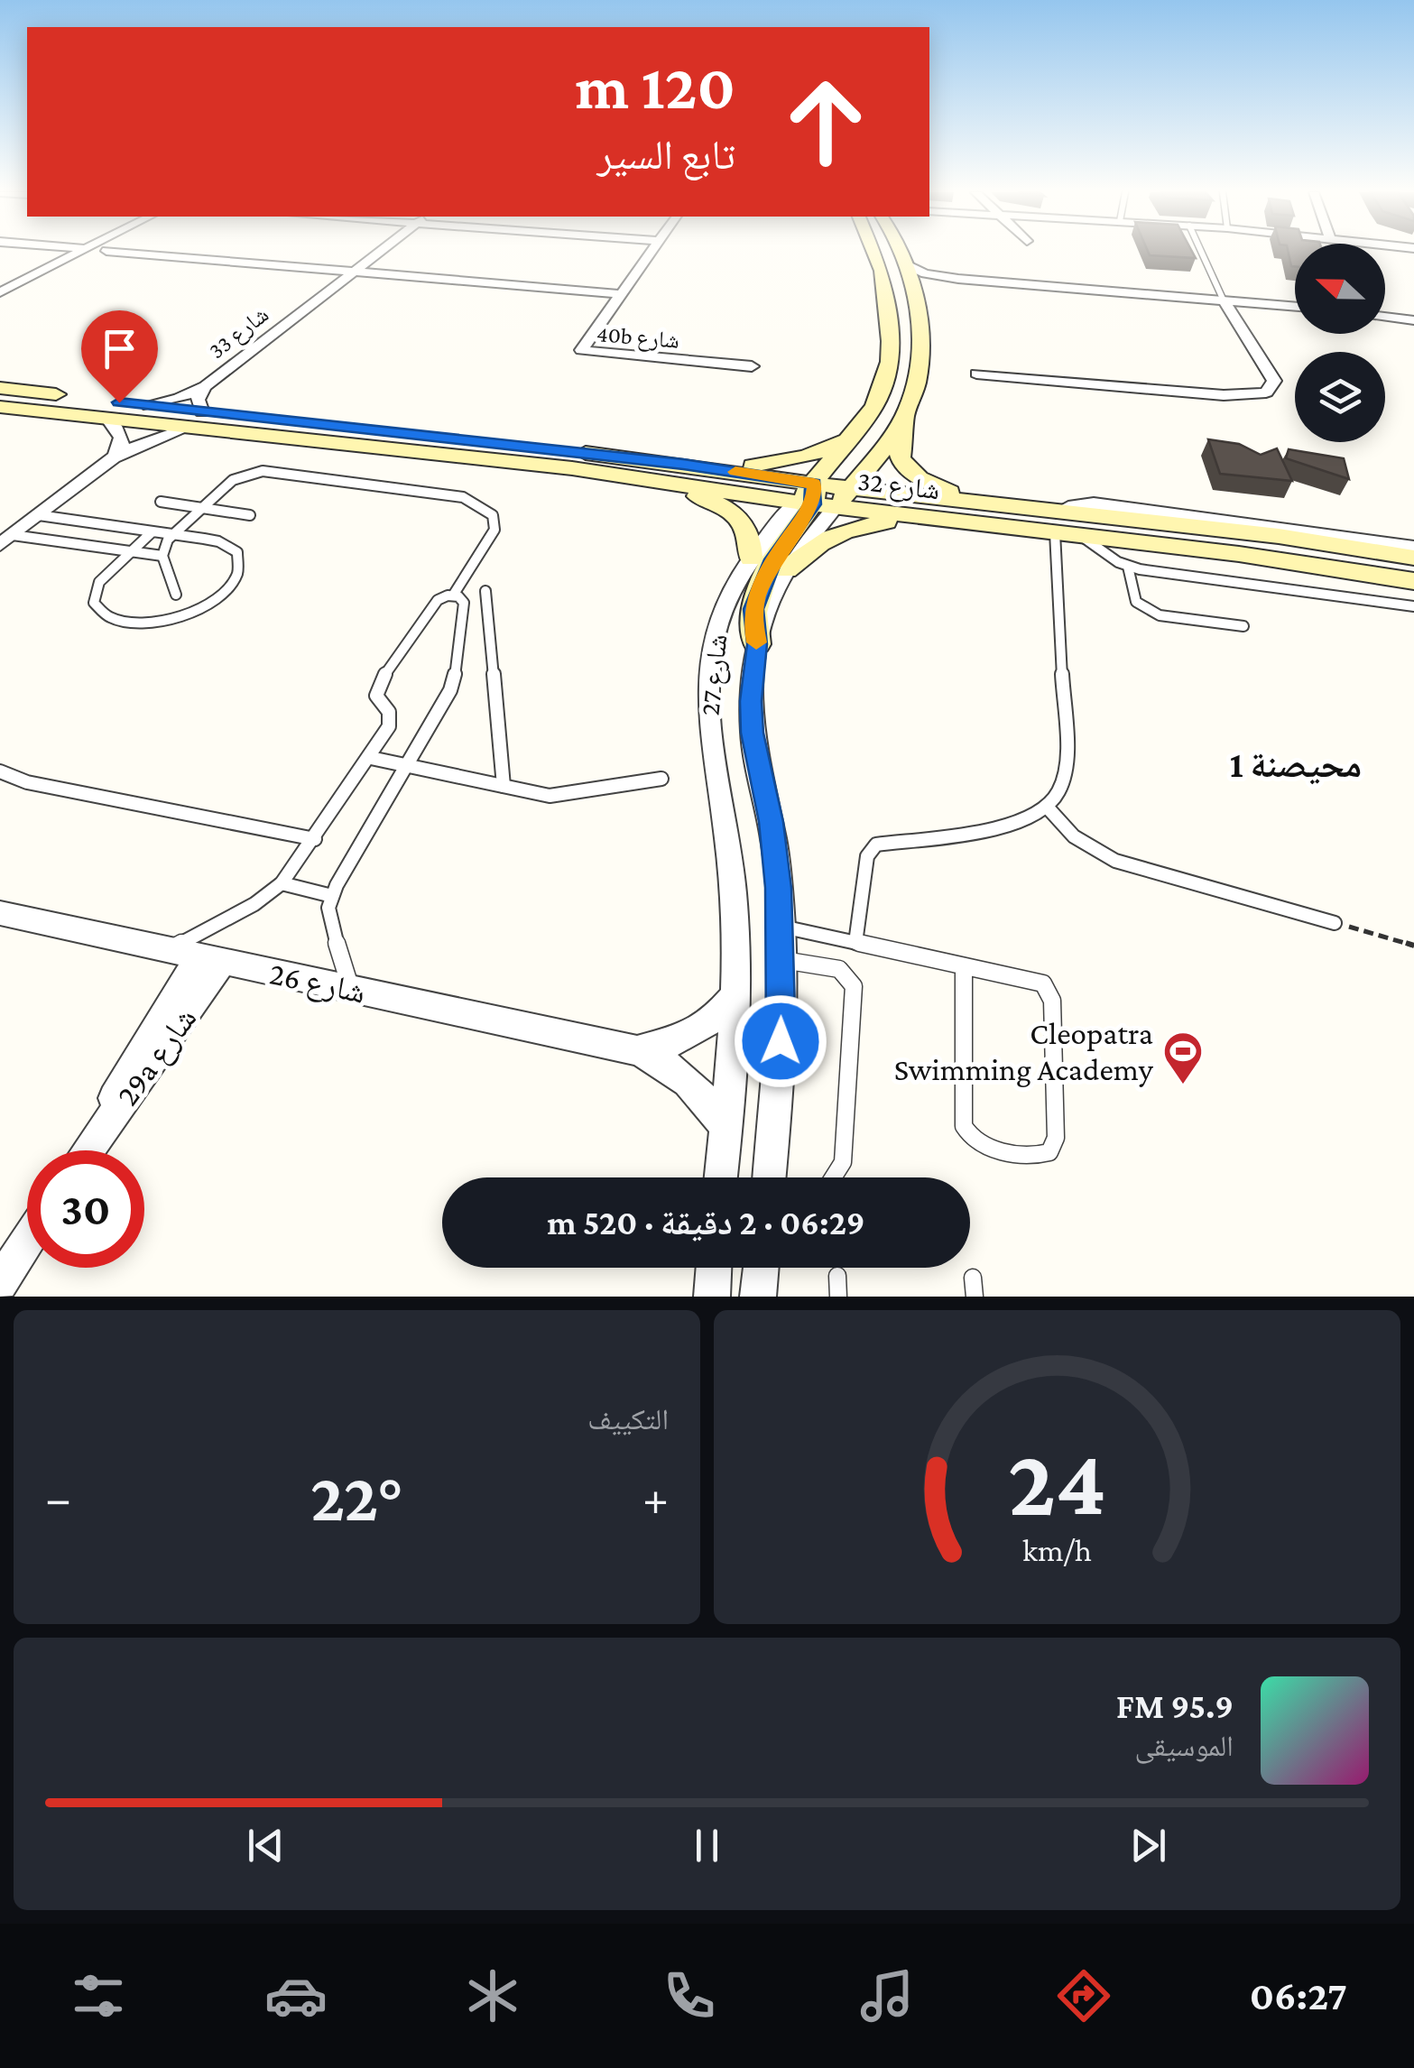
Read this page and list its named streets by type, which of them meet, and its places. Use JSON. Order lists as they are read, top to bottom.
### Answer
{
  "streets": {
    "street": [
      "شارع 33",
      "40b شارع",
      "شارع 32",
      "شارع 27",
      "شارع 26",
      "29a شارع"
    ]
  },
  "crossings": [
    ["شارع 33", "شارع 32"],
    ["شارع 32", "شارع 27"],
    ["شارع 27", "شارع 26"],
    ["شارع 26", "29a شارع"]
  ],
  "districts": ["محيصنة 1"],
  "places": {
    "sports": ["Cleopatra Swimming Academy"]
  },
  "north": "left",
  "page": {
    "turn": ["120 m", "تابع السير"],
    "limit": "30",
    "trip": "06:29 · 2 دقيقة · 520 m",
    "tile": "التكييف",
    "heat": ["−", "22°", "+"],
    "song": ["95.9 FM", "الموسيقى"],
    "tabs": "06:27",
    "gauge": ["24", "km/h"]
  }
}
